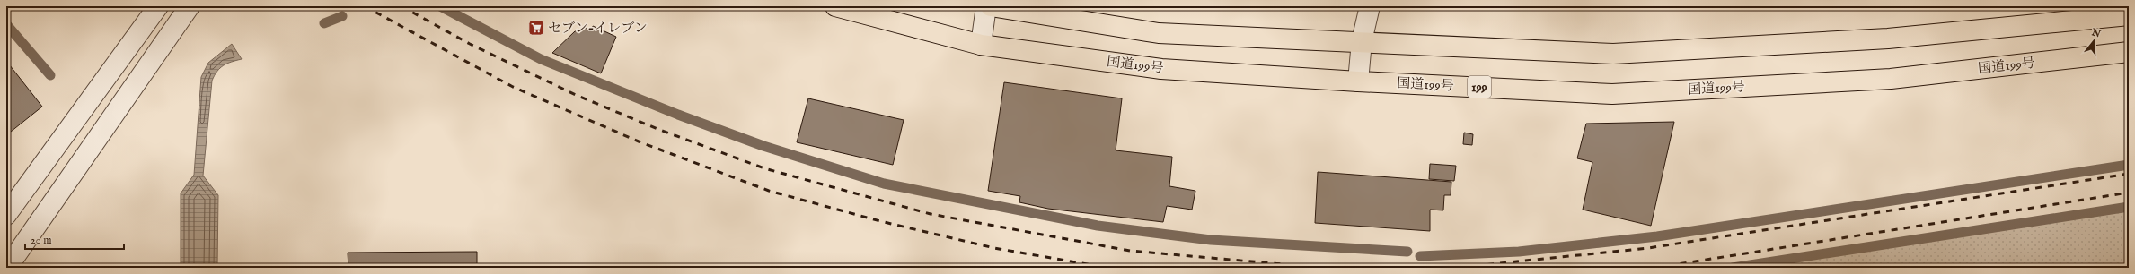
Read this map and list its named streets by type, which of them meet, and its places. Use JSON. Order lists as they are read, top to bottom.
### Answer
{
  "streets": {
    "highway": ["国道199号", "199"]
  },
  "places": {
    "supermarket": ["セブン-イレブン"]
  },
  "scale_bar": "20 m",
  "north": "top"
}
